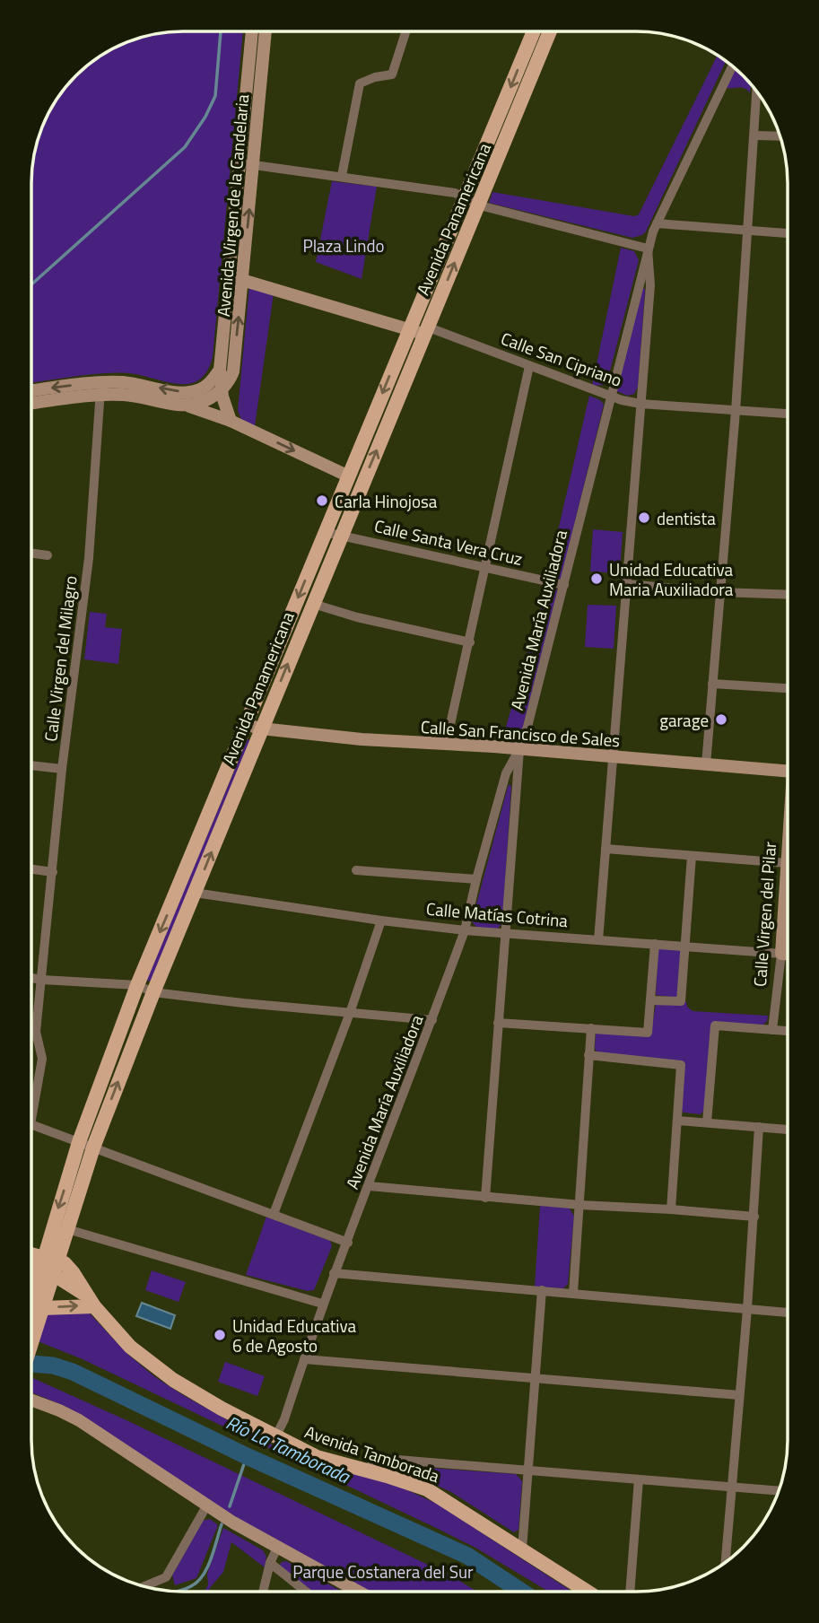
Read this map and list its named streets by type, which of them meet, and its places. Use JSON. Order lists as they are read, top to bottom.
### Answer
{
  "streets": {
    "main road": [
      "Avenida Virgen de la Candelaria",
      "Avenida Panamericana",
      "Calle San Cipriano",
      "Calle San Francisco de Sales",
      "Calle Matías Cotrina",
      "Calle Virgen del Pilar",
      "Avenida Tamborada"
    ],
    "street": ["Calle Santa Vera Cruz", "Avenida María Auxiliadora", "Calle Virgen del Milagro"]
  },
  "crossings": [
    ["Avenida Virgen de la Candelaria", "Calle San Cipriano"],
    ["Avenida Panamericana", "Calle San Cipriano"],
    ["Avenida Panamericana", "Calle Santa Vera Cruz"],
    ["Avenida Panamericana", "Calle San Francisco de Sales"],
    ["Avenida Panamericana", "Calle Matías Cotrina"],
    ["Avenida Panamericana", "Avenida Tamborada"],
    ["Calle San Cipriano", "Avenida María Auxiliadora"],
    ["Calle Santa Vera Cruz", "Avenida María Auxiliadora"],
    ["Avenida María Auxiliadora", "Calle San Francisco de Sales"],
    ["Avenida María Auxiliadora", "Calle Matías Cotrina"],
    ["Avenida María Auxiliadora", "Avenida Tamborada"],
    ["Calle Matías Cotrina", "Calle Virgen del Pilar"]
  ],
  "water": ["Río La Tamborada"],
  "parks": ["Plaza Lindo", "Parque Costanera del Sur"],
  "places": [
    "Carla Hinojosa",
    "dentista",
    "Unidad Educativa Maria Auxiliadora",
    "garage",
    "Unidad Educativa 6 de Agosto"
  ]
}
